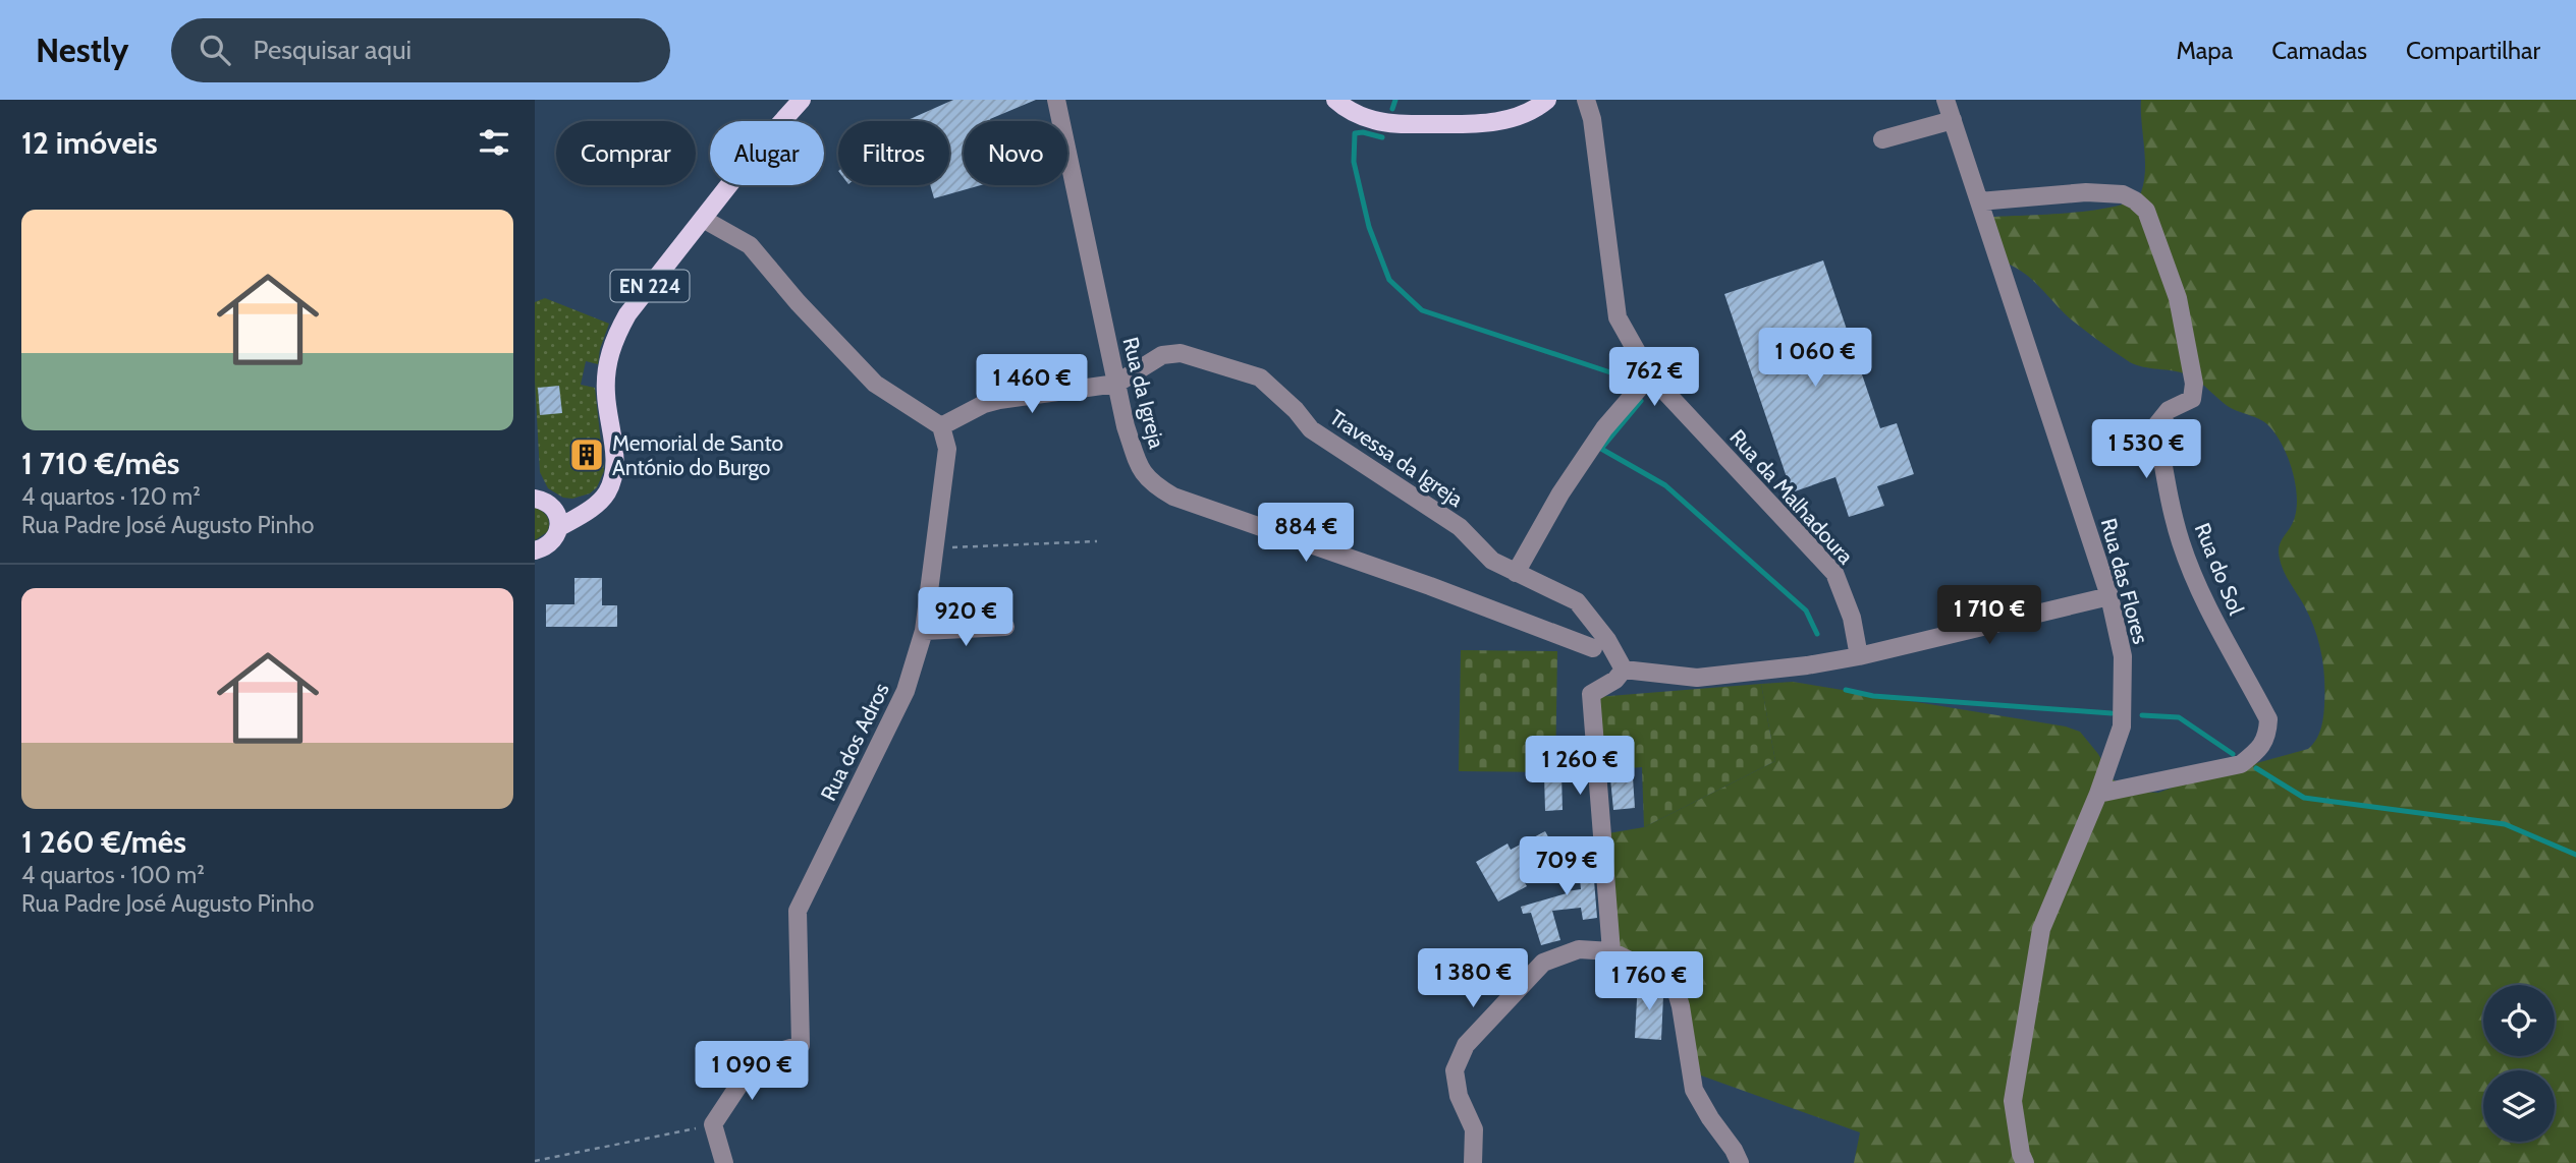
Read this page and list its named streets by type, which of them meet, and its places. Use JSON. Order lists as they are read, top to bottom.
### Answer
{
  "streets": {
    "main road": ["EN 224"],
    "street": [
      "Rua da Igreja",
      "Travessa da Igreja",
      "Rua da Malhadoura",
      "Rua do Sol",
      "Rua das Flores",
      "Rua dos Adros"
    ]
  },
  "crossings": [
    ["Rua da Igreja", "Travessa da Igreja"],
    ["Rua do Sol", "Rua das Flores"]
  ],
  "places": {
    "building": ["Memorial de Santo António do Burgo"]
  },
  "page": {
    "header": "Nestly",
    "search": "Pesquisar aqui",
    "nav": ["Mapa", "Camadas", "Compartilhar"],
    "heading": "12 imóveis",
    "chip": [
      "Comprar",
      "Alugar",
      "Filtros",
      "Novo"
    ],
    "list": [
      {
        "name": "1 710 €/mês",
        "note": "4 quartos · 120 m² · Rua Padre José Augusto Pinho"
      },
      {
        "name": "1 260 €/mês",
        "note": "4 quartos · 100 m² · Rua Padre José Augusto Pinho"
      }
    ],
    "price": [
      "1 060 €",
      "762 €",
      "1 460 €",
      "1 530 €",
      "884 €",
      "1 710 €",
      "920 €",
      "1 260 €",
      "709 €",
      "1 380 €",
      "1 760 €",
      "1 090 €"
    ]
  }
}
